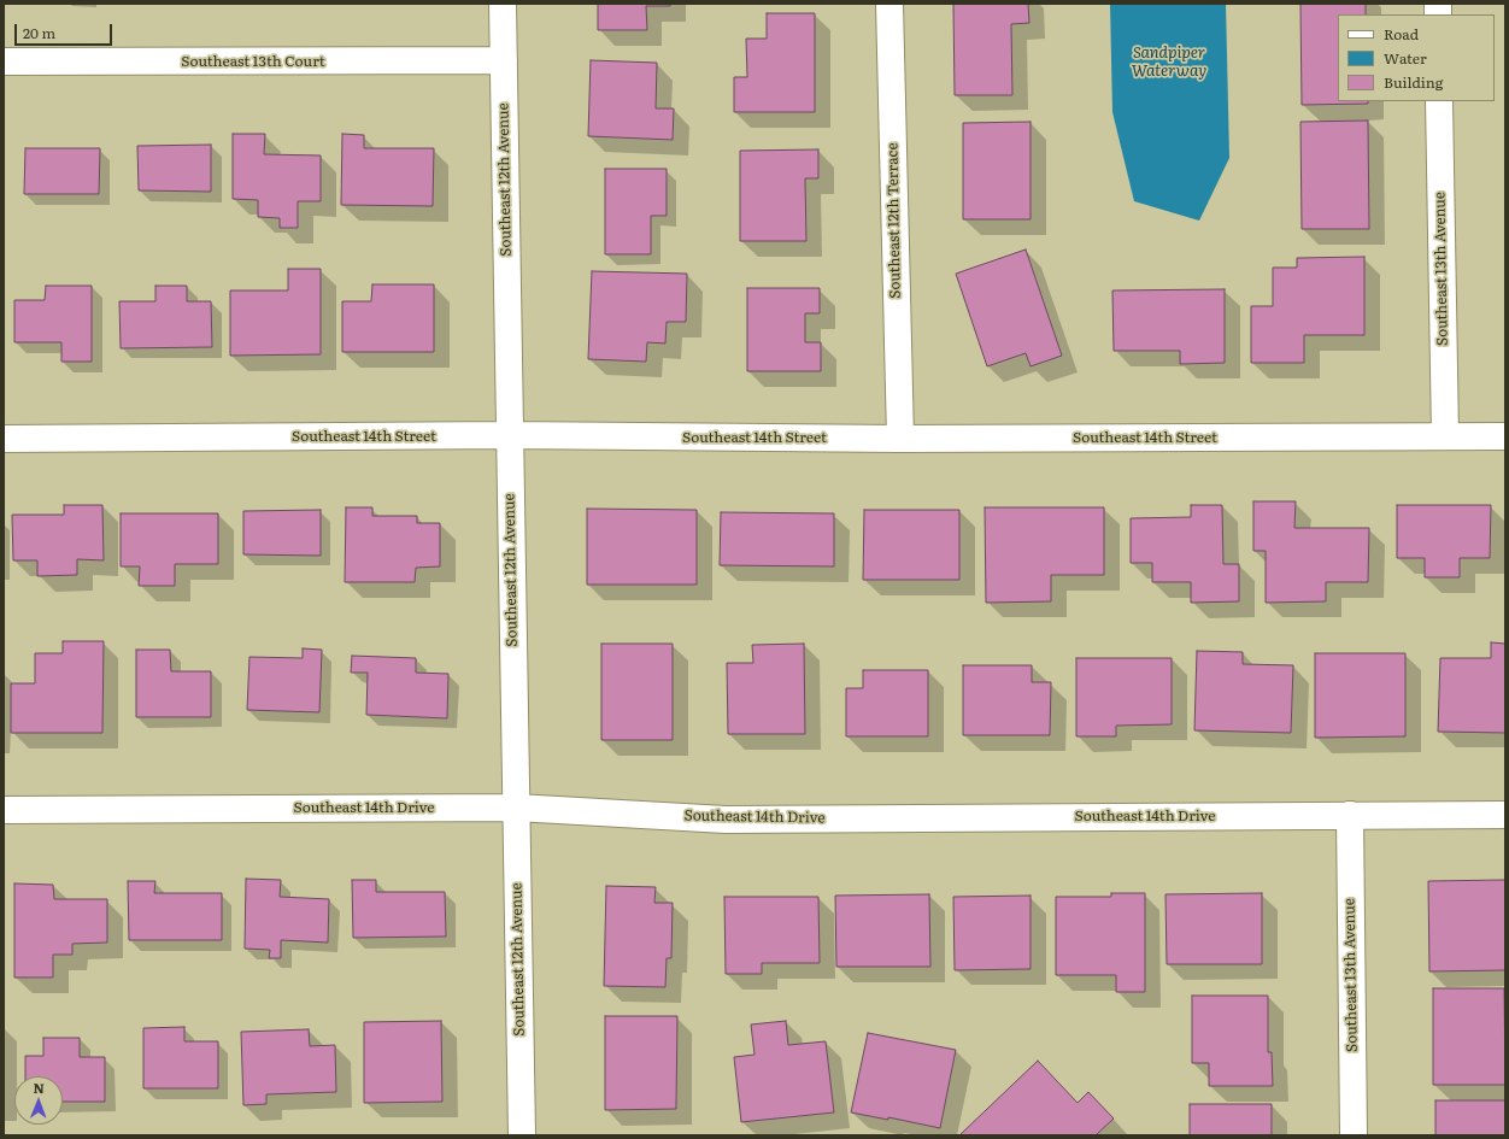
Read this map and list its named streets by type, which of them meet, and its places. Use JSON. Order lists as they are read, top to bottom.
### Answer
{
  "streets": {
    "street": [
      "Southeast 13th Court",
      "Southeast 12th Avenue",
      "Southeast 12th Terrace",
      "Southeast 13th Avenue",
      "Southeast 14th Street",
      "Southeast 14th Drive"
    ]
  },
  "crossings": [
    ["Southeast 13th Court", "Southeast 12th Avenue"],
    ["Southeast 12th Avenue", "Southeast 14th Street"],
    ["Southeast 12th Avenue", "Southeast 14th Drive"],
    ["Southeast 12th Terrace", "Southeast 14th Street"],
    ["Southeast 13th Avenue", "Southeast 14th Street"],
    ["Southeast 13th Avenue", "Southeast 14th Drive"]
  ],
  "water": ["Sandpiper Waterway"],
  "legend": ["Road", "Water", "Building"],
  "scale_bar": "20 m",
  "north": "top"
}
